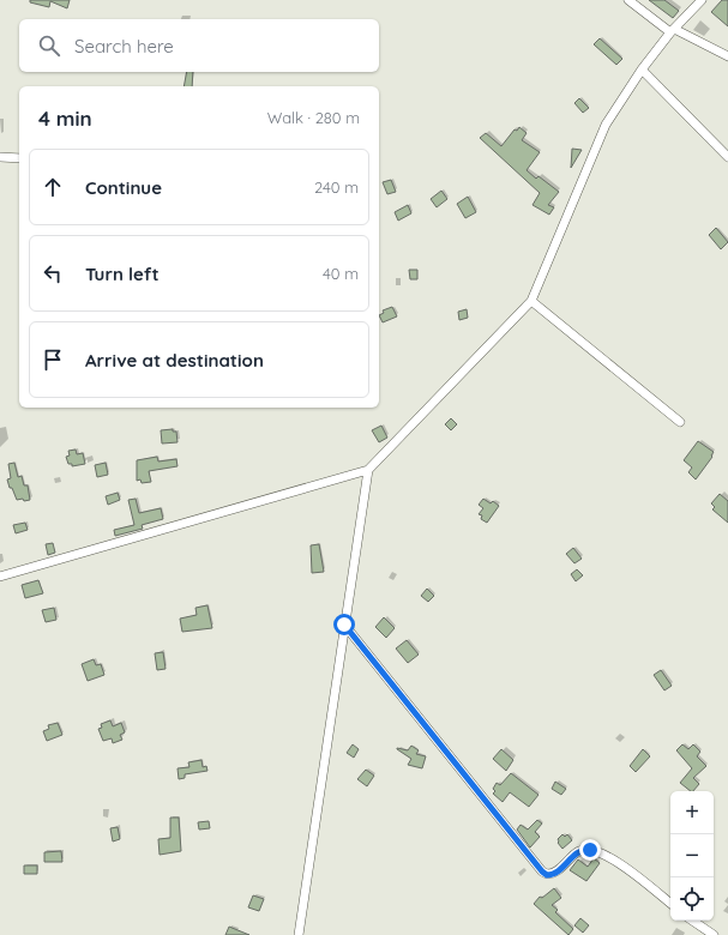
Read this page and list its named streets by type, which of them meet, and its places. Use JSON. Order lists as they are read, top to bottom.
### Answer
{
  "page": {
    "search": "Search here",
    "heading": ["4 min", "Walk · 280 m"],
    "list": [
      ["Continue", "240 m"],
      ["Turn left", "40 m"],
      "Arrive at destination"
    ],
    "map_buttons": ["+", "−"]
  }
}
